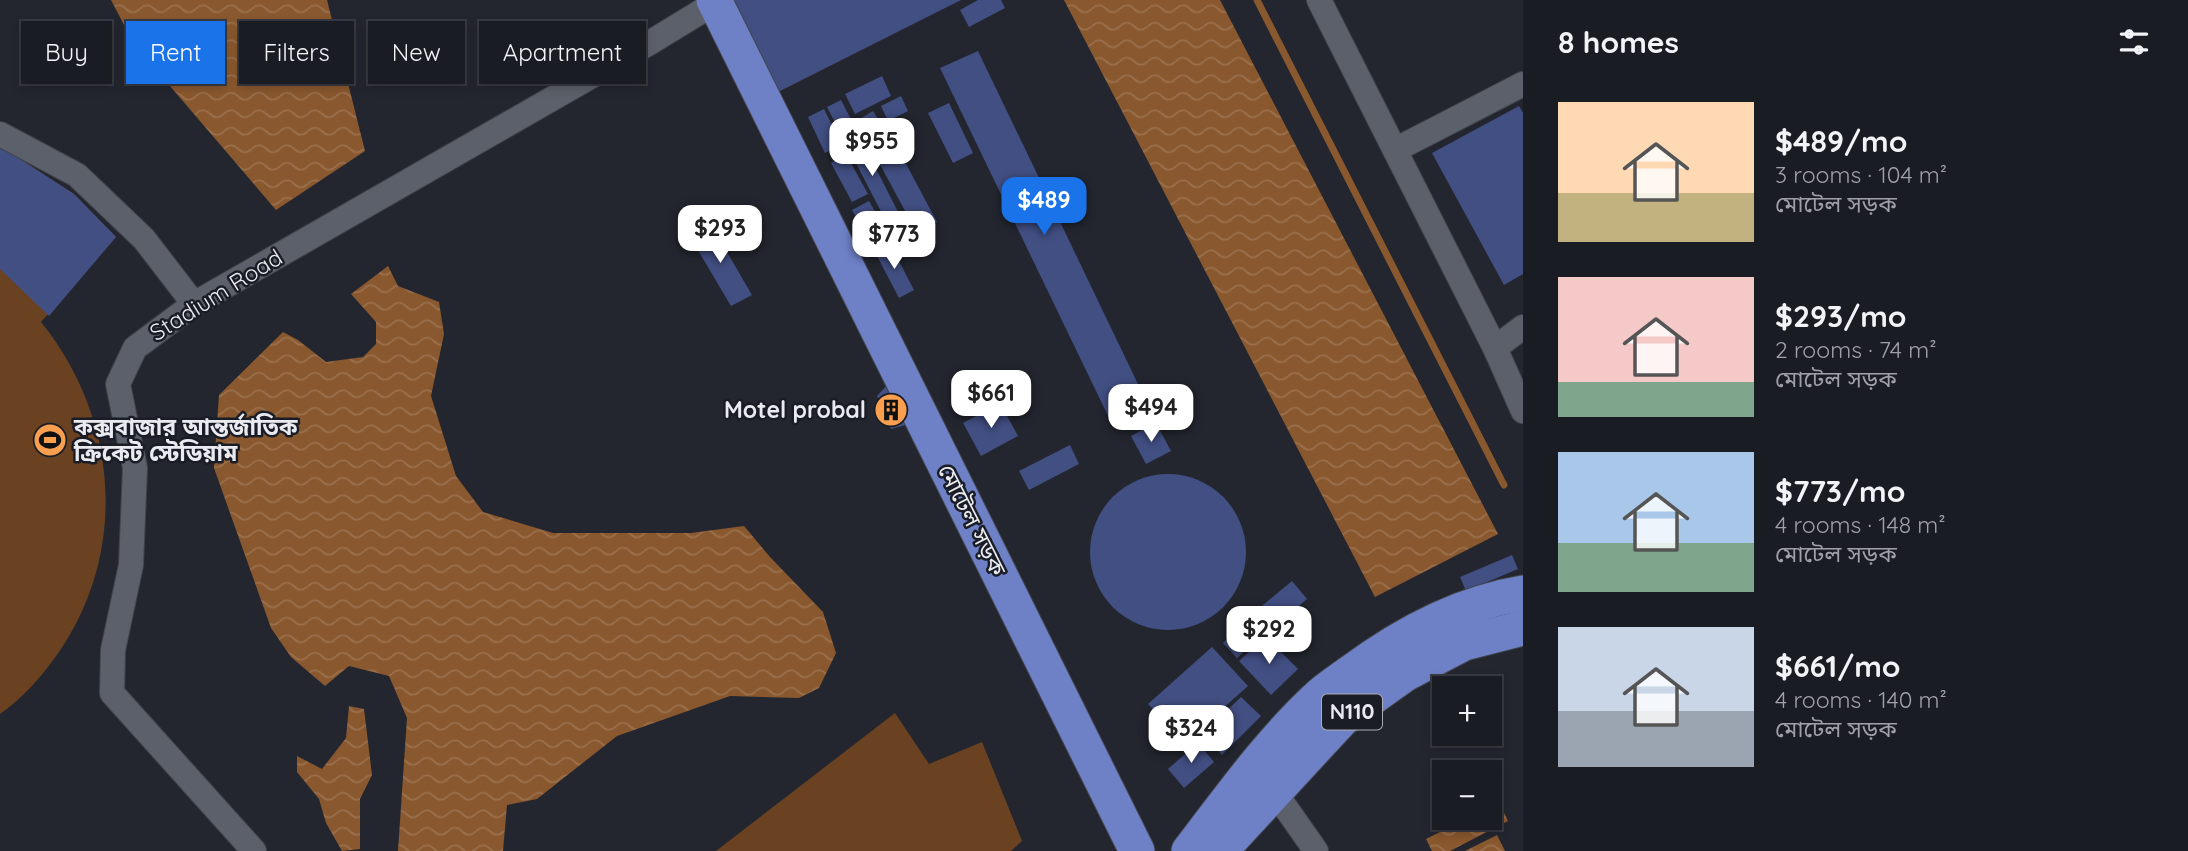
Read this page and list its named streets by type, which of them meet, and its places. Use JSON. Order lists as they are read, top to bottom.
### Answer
{
  "streets": {
    "highway": ["মোটেল সড়ক", "N110"],
    "street": ["Stadium Road"]
  },
  "crossings": [
    ["Stadium Road", "মোটেল সড়ক"]
  ],
  "places": {
    "building": ["Motel probal"],
    "sports": ["কক্সবাজার আন্তর্জাতিক ক্রিকেট স্টেডিয়াম"]
  },
  "page": {
    "heading": "8 homes",
    "chip": [
      "Buy",
      "Rent",
      "Filters",
      "New",
      "Apartment"
    ],
    "list": [
      {
        "name": "$489/mo",
        "note": "3 rooms · 104 m² · মোটেল সড়ক"
      },
      {
        "name": "$293/mo",
        "note": "2 rooms · 74 m² · মোটেল সড়ক"
      },
      {
        "name": "$773/mo",
        "note": "4 rooms · 148 m² · মোটেল সড়ক"
      },
      {
        "name": "$661/mo",
        "note": "4 rooms · 140 m² · মোটেল সড়ক"
      }
    ],
    "price": [
      "$955",
      "$489",
      "$293",
      "$773",
      "$661",
      "$494",
      "$292",
      "$324"
    ],
    "map_buttons": ["+", "−"]
  }
}
